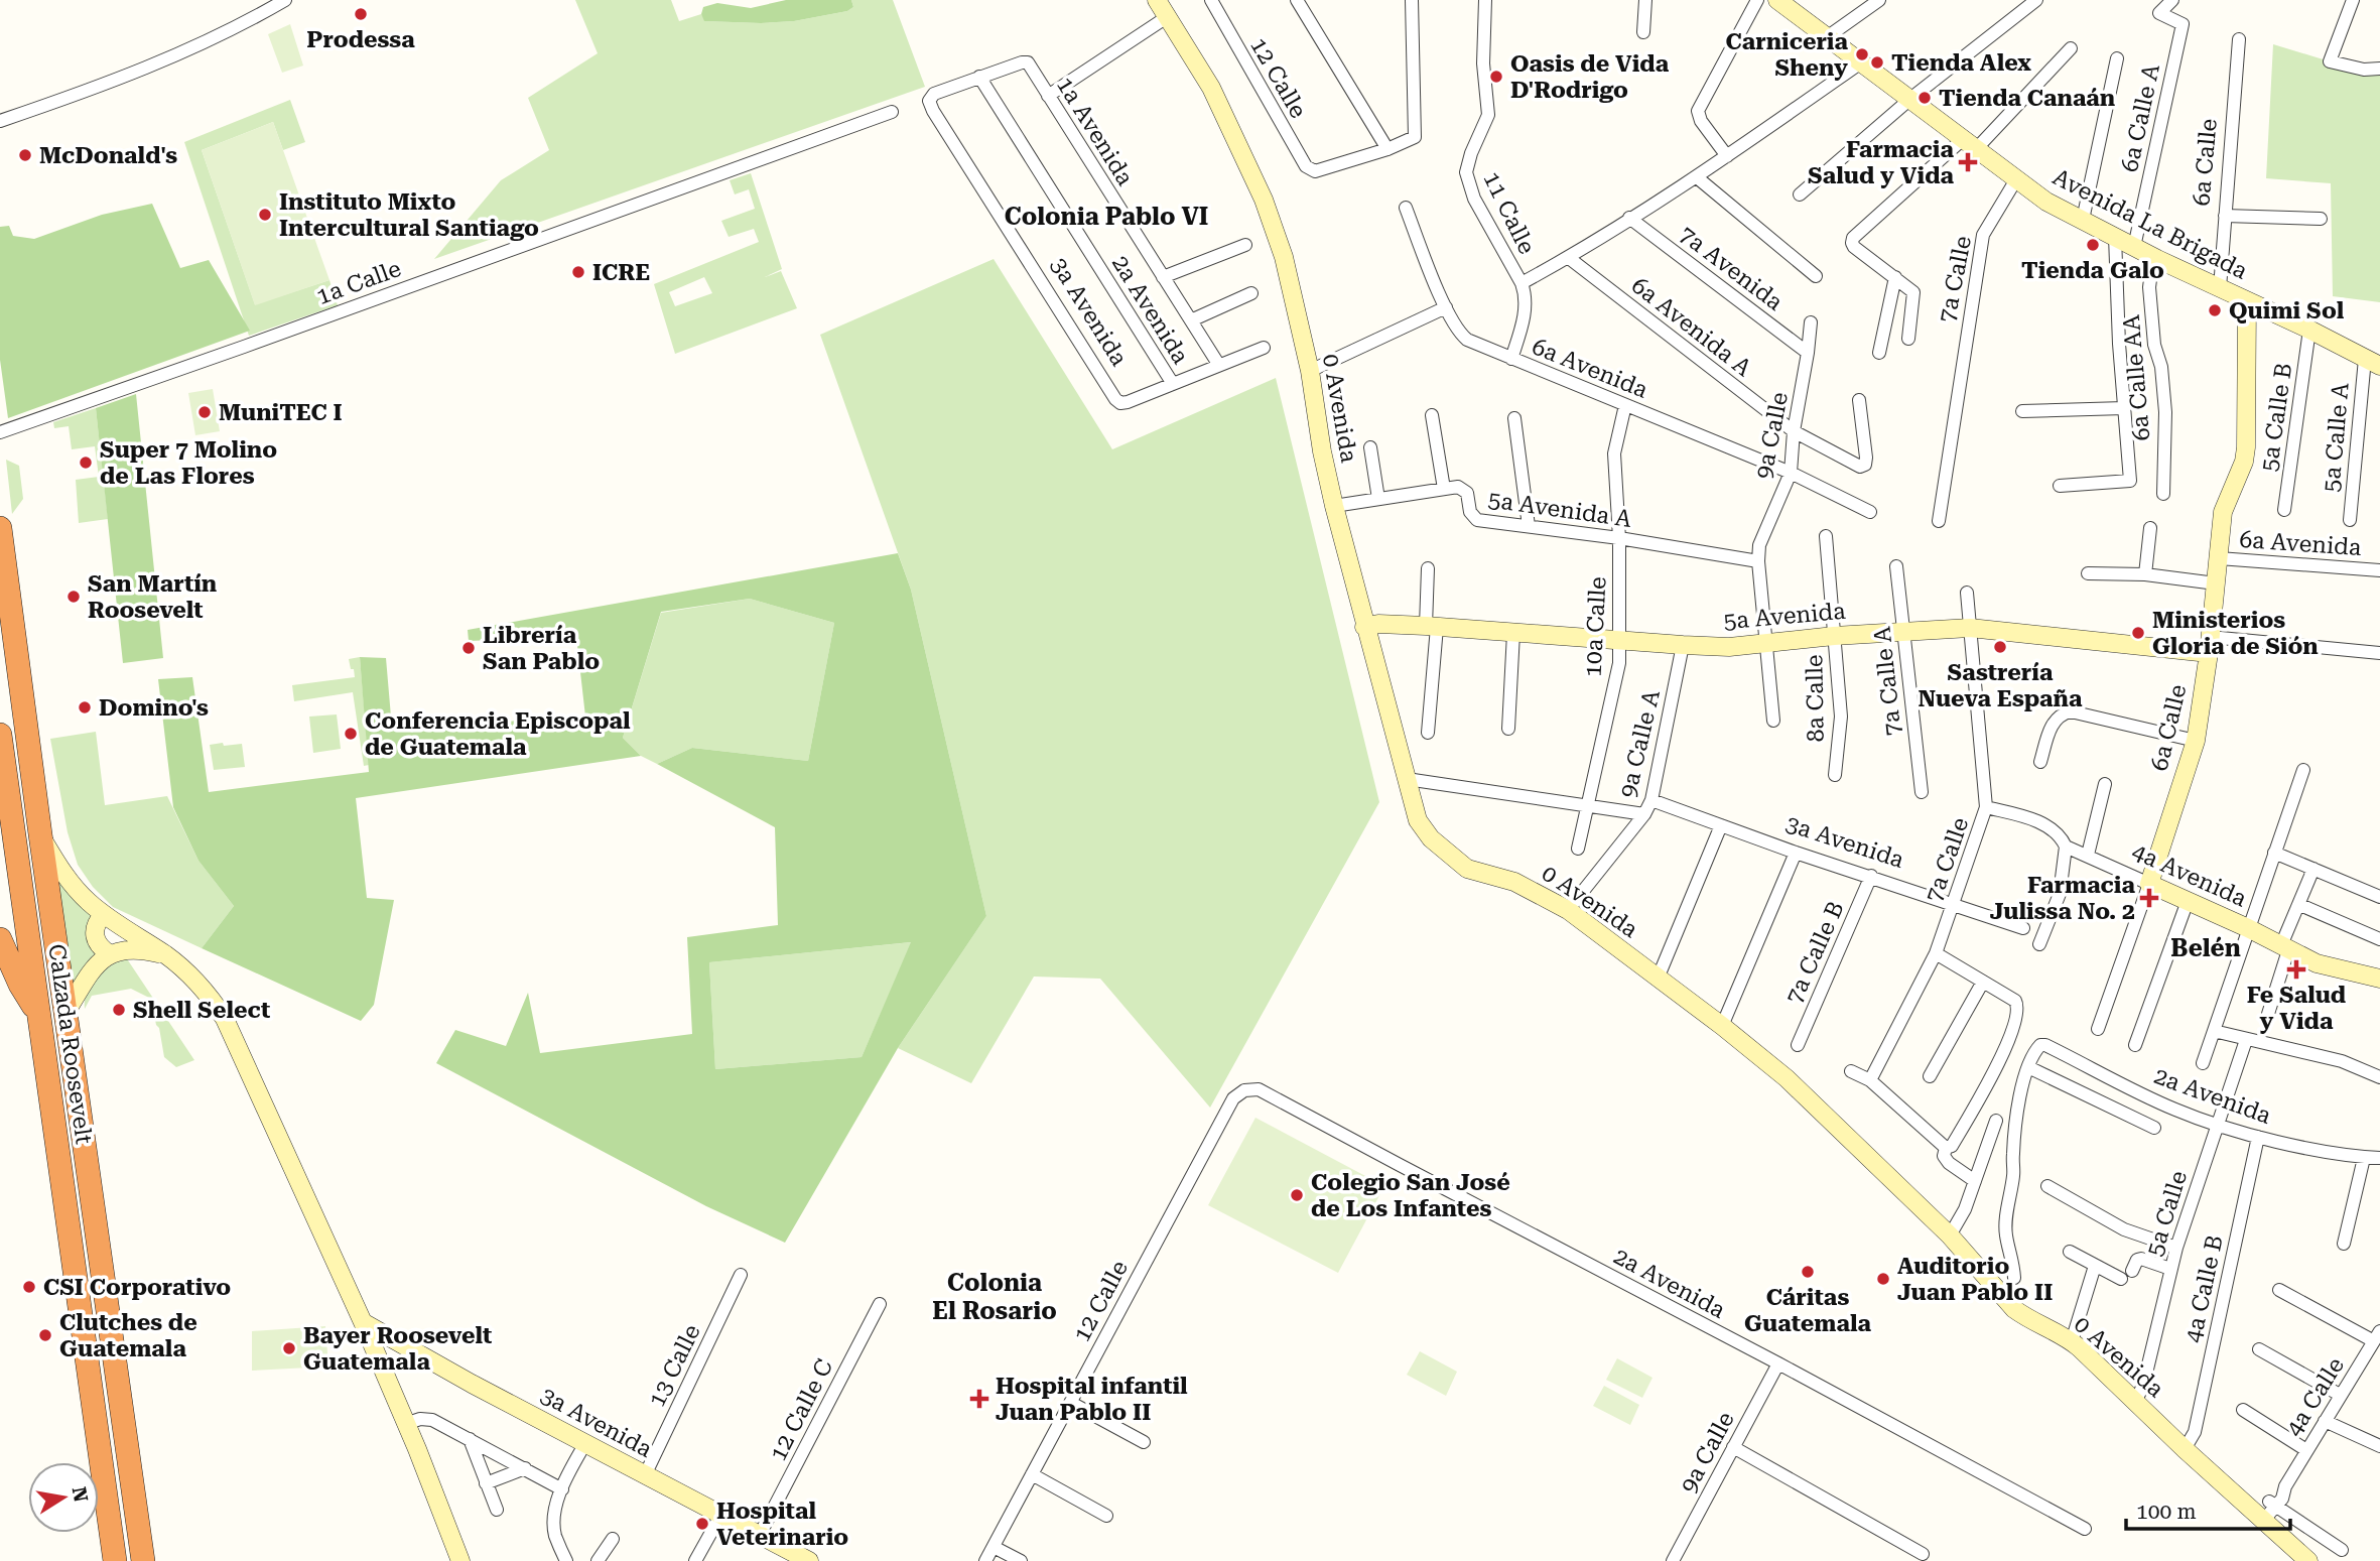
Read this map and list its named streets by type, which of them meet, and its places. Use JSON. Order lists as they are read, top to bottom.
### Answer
{
  "streets": {
    "highway": ["Calzada Roosevelt"],
    "street": [
      "12 Calle",
      "6a Calle A",
      "1a Avenida",
      "6a Calle",
      "11 Calle",
      "Avenida La Brigada",
      "7a Avenida",
      "7a Calle",
      "1a Calle",
      "2a Avenida",
      "3a Avenida",
      "6a Avenida A",
      "6a Avenida",
      "6a Calle AA",
      "0 Avenida",
      "5a Calle B",
      "9a Calle",
      "5a Calle A",
      "5a Avenida A",
      "5a Avenida",
      "10a Calle",
      "7a Calle A",
      "8a Calle",
      "9a Calle A",
      "4a Avenida",
      "7a Calle B",
      "5a Calle",
      "4a Calle B",
      "13 Calle",
      "4a Calle",
      "12 Calle C"
    ]
  },
  "crossings": [
    ["12 Calle", "2a Avenida"],
    ["6a Calle A", "Avenida La Brigada"],
    ["1a Avenida", "2a Avenida"],
    ["1a Avenida", "3a Avenida"],
    ["6a Calle", "Avenida La Brigada"],
    ["6a Calle", "6a Avenida"],
    ["6a Calle", "5a Avenida"],
    ["6a Calle", "4a Avenida"],
    ["11 Calle", "6a Avenida"],
    ["Avenida La Brigada", "7a Calle"],
    ["Avenida La Brigada", "6a Calle AA"],
    ["Avenida La Brigada", "5a Calle B"],
    ["Avenida La Brigada", "5a Calle A"],
    ["7a Avenida", "9a Calle"],
    ["7a Calle", "3a Avenida"],
    ["7a Calle", "5a Avenida"],
    ["7a Calle", "4a Avenida"],
    ["2a Avenida", "3a Avenida"],
    ["2a Avenida", "9a Calle"],
    ["2a Avenida", "5a Calle"],
    ["2a Avenida", "4a Calle B"],
    ["3a Avenida", "9a Calle A"],
    ["3a Avenida", "7a Calle B"],
    ["3a Avenida", "13 Calle"],
    ["3a Avenida", "12 Calle C"],
    ["6a Avenida A", "9a Calle"],
    ["6a Avenida", "9a Calle"],
    ["6a Avenida", "10a Calle"],
    ["0 Avenida", "5a Avenida"],
    ["0 Avenida", "9a Calle A"],
    ["0 Avenida", "5a Calle"],
    ["0 Avenida", "4a Calle B"],
    ["0 Avenida", "4a Calle"],
    ["9a Calle", "5a Avenida A"],
    ["9a Calle", "5a Avenida"],
    ["5a Avenida A", "10a Calle"],
    ["5a Avenida", "10a Calle"],
    ["5a Avenida", "7a Calle A"],
    ["5a Avenida", "8a Calle"],
    ["5a Avenida", "9a Calle A"]
  ],
  "districts": ["Colonia Pablo VI", "Belén", "Colonia El Rosario"],
  "places": {
    "other": [
      "Prodessa",
      "Carniceria Sheny",
      "Tienda Alex",
      "Oasis de Vida D'Rodrigo",
      "Tienda Canaán",
      "McDonald's",
      "Instituto Mixto Intercultural Santiago",
      "Tienda Galo",
      "ICRE",
      "Quimi Sol",
      "MuniTEC I",
      "Super 7 Molino de Las Flores",
      "San Martín Roosevelt",
      "Ministerios Gloria de Sión",
      "Sastrería Nueva España",
      "Librería San Pablo",
      "Domino's",
      "Conferencia Episcopal de Guatemala",
      "Shell Select",
      "Colegio San José de Los Infantes",
      "Cáritas Guatemala",
      "Auditorio Juan Pablo II",
      "CSI Corporativo",
      "Clutches de Guatemala",
      "Bayer Roosevelt Guatemala",
      "Hospital Veterinario"
    ],
    "health": [
      "Farmacia Salud y Vida",
      "Farmacia Julissa No. 2",
      "Fe Salud y Vida",
      "Hospital infantil Juan Pablo II"
    ]
  },
  "scale_bar": "100 m",
  "north": "right"
}
